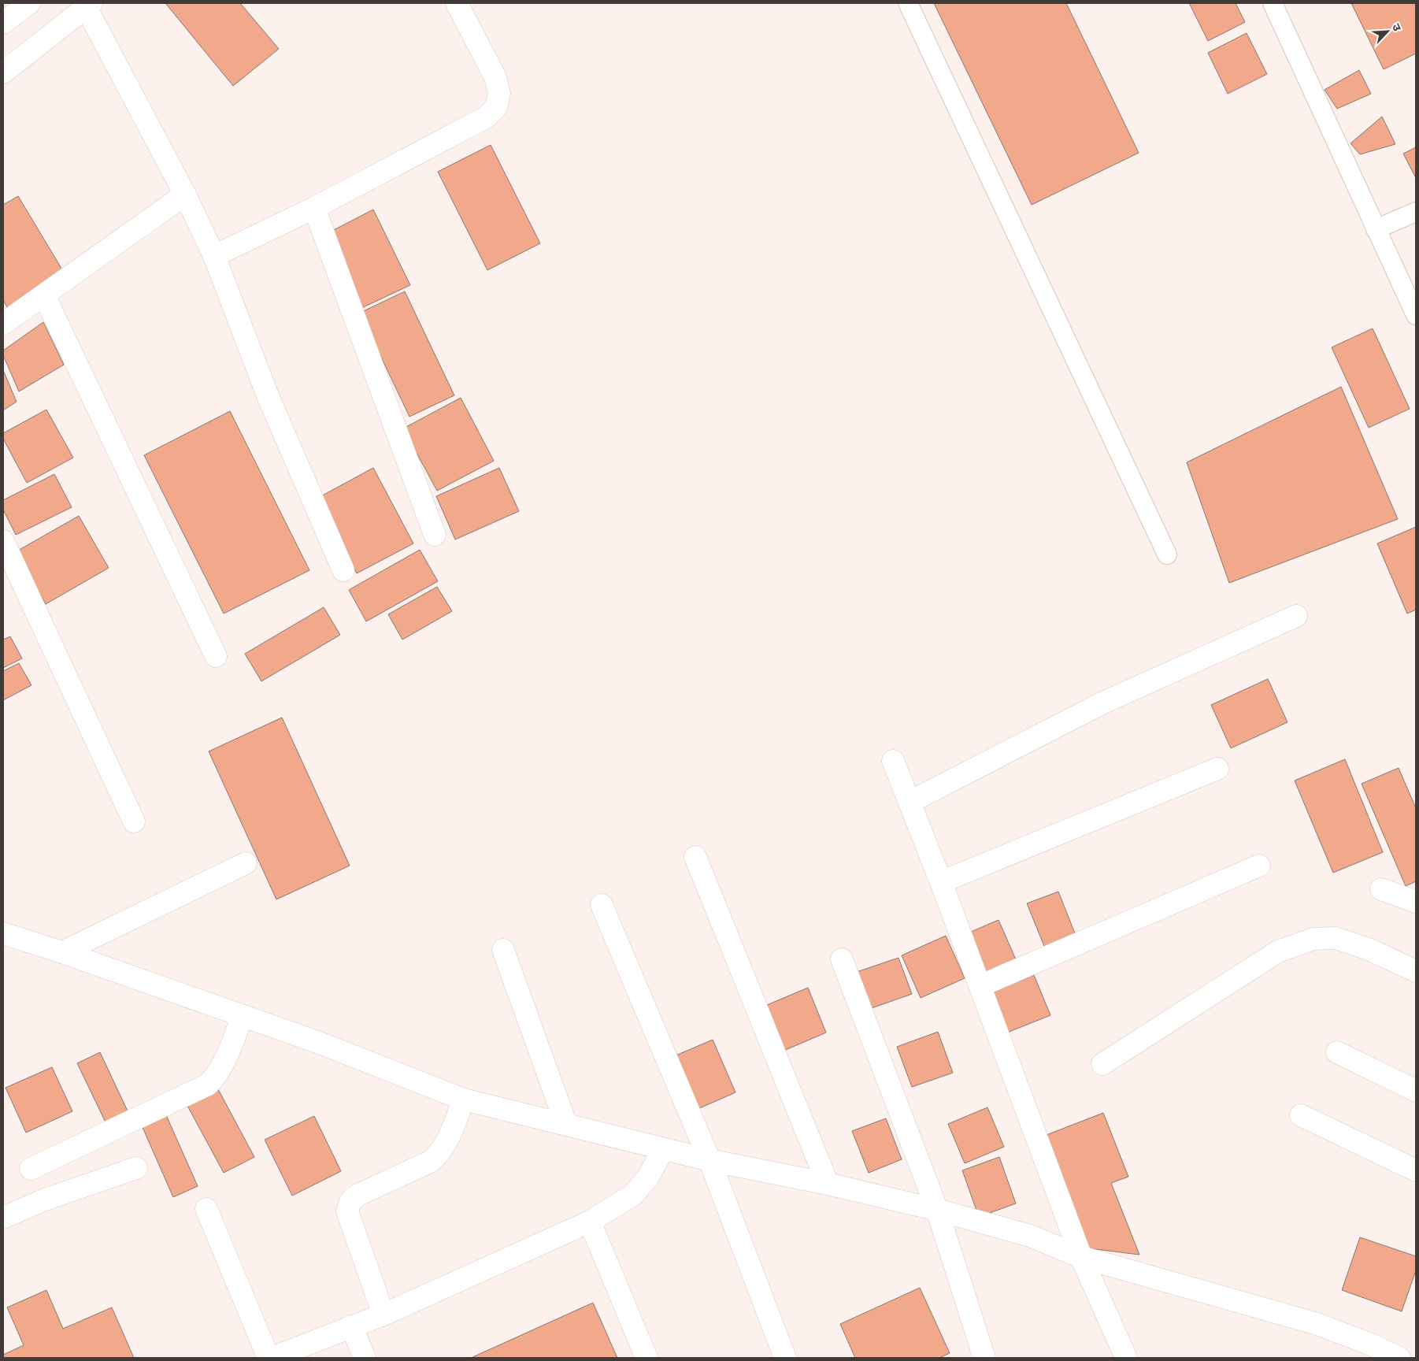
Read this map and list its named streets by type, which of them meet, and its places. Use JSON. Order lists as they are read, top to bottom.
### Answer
{
  "north": "top right"
}
